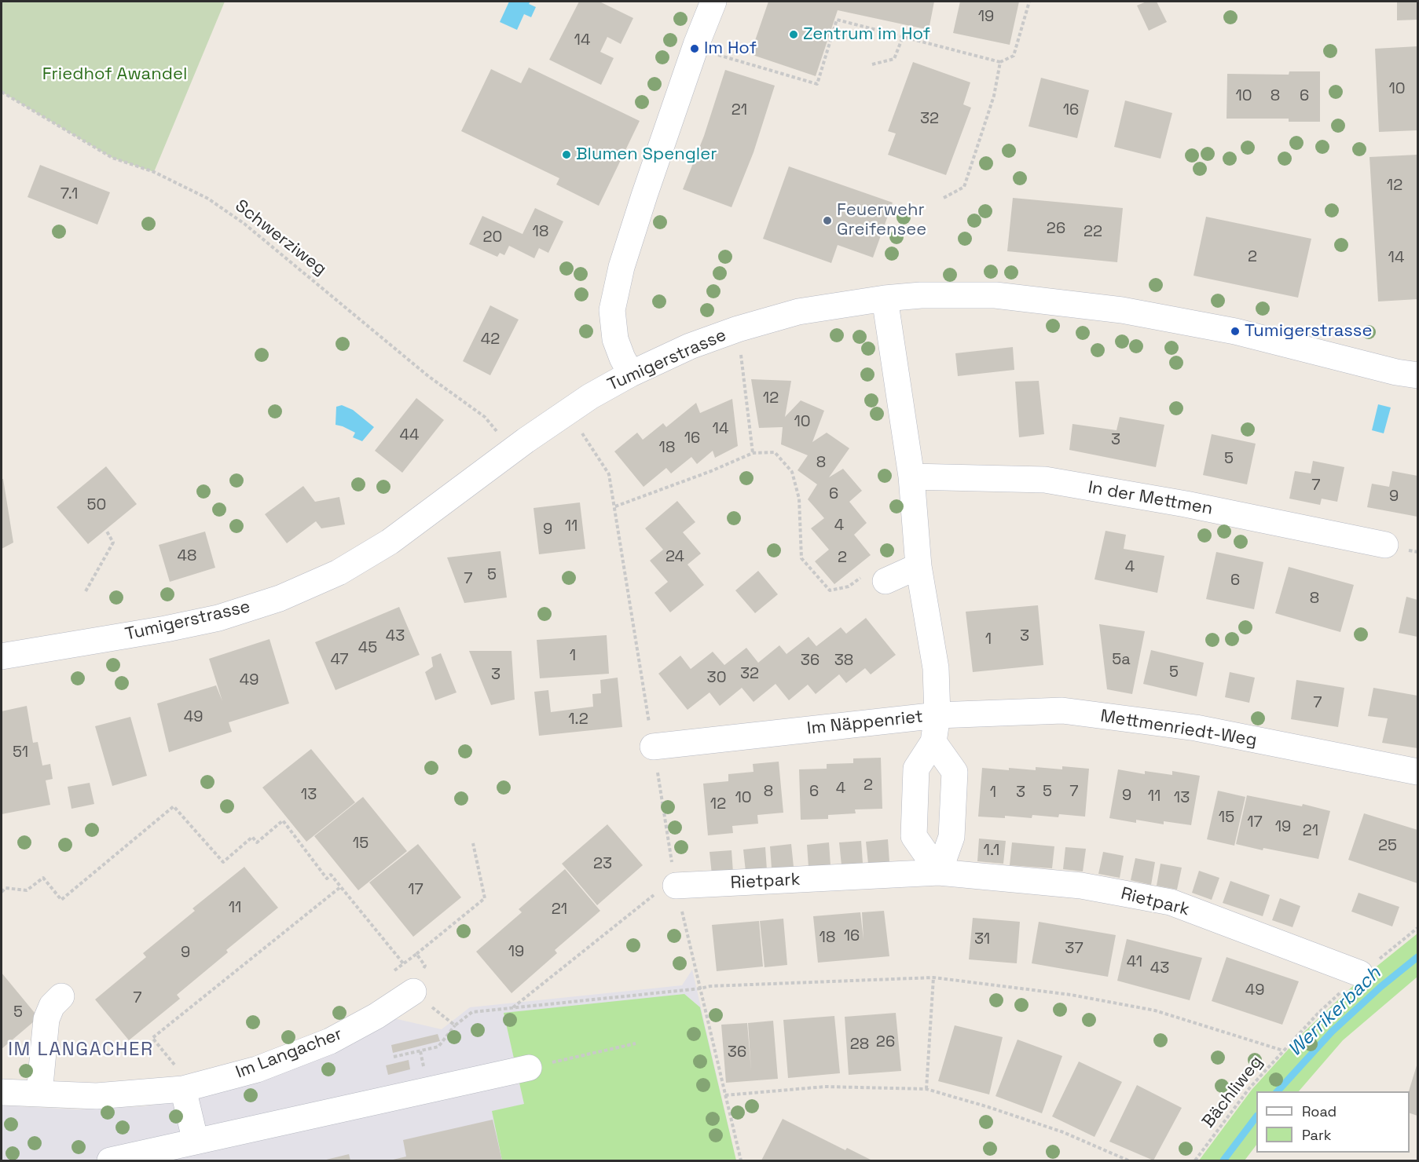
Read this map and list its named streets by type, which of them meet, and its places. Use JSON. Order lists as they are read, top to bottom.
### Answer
{
  "streets": {
    "street": [
      "Tumigerstrasse",
      "In der Mettmen",
      "Im Näppenriet",
      "Mettmenriedt-Weg",
      "Rietpark",
      "Im Langacher"
    ],
    "path": ["Schwerziweg", "Bächliweg"]
  },
  "crossings": [
    ["Schwerziweg", "Tumigerstrasse"],
    ["Tumigerstrasse", "Im Näppenriet"],
    ["In der Mettmen", "Im Näppenriet"],
    ["Im Näppenriet", "Mettmenriedt-Weg"],
    ["Rietpark", "Bächliweg"]
  ],
  "districts": ["IM LANGACHER"],
  "water": ["Werrikerbach"],
  "parks": ["Friedhof Awandel"],
  "places": [
    "Zentrum im Hof",
    "Im Hof",
    "Blumen Spengler",
    "Feuerwehr Greifensee",
    "Tumigerstrasse"
  ],
  "house_numbers": [
    "19",
    "14",
    "10",
    "10",
    "8",
    "6",
    "21",
    "16",
    "32",
    "12",
    "7.1",
    "26",
    "18",
    "22",
    "20",
    "2",
    "14",
    "42",
    "12",
    "10",
    "14",
    "44",
    "16",
    "3",
    "18",
    "5",
    "8",
    "7",
    "6",
    "9",
    "50",
    "4",
    "11",
    "9",
    "48",
    "24",
    "2",
    "4",
    "5",
    "7",
    "6",
    "8",
    "43",
    "3",
    "1",
    "45",
    "1",
    "47",
    "5a",
    "36",
    "38",
    "5",
    "32",
    "3",
    "30",
    "49",
    "7",
    "49",
    "1.2",
    "51",
    "2",
    "4",
    "8",
    "6",
    "5",
    "7",
    "1",
    "3",
    "13",
    "9",
    "11",
    "10",
    "13",
    "12",
    "15",
    "17",
    "19",
    "21",
    "15",
    "25",
    "1.1",
    "23",
    "17",
    "11",
    "21",
    "16",
    "18",
    "31",
    "37",
    "19",
    "9",
    "41",
    "43",
    "49",
    "7",
    "5",
    "26",
    "28",
    "36"
  ],
  "legend": ["Road", "Park"]
}
